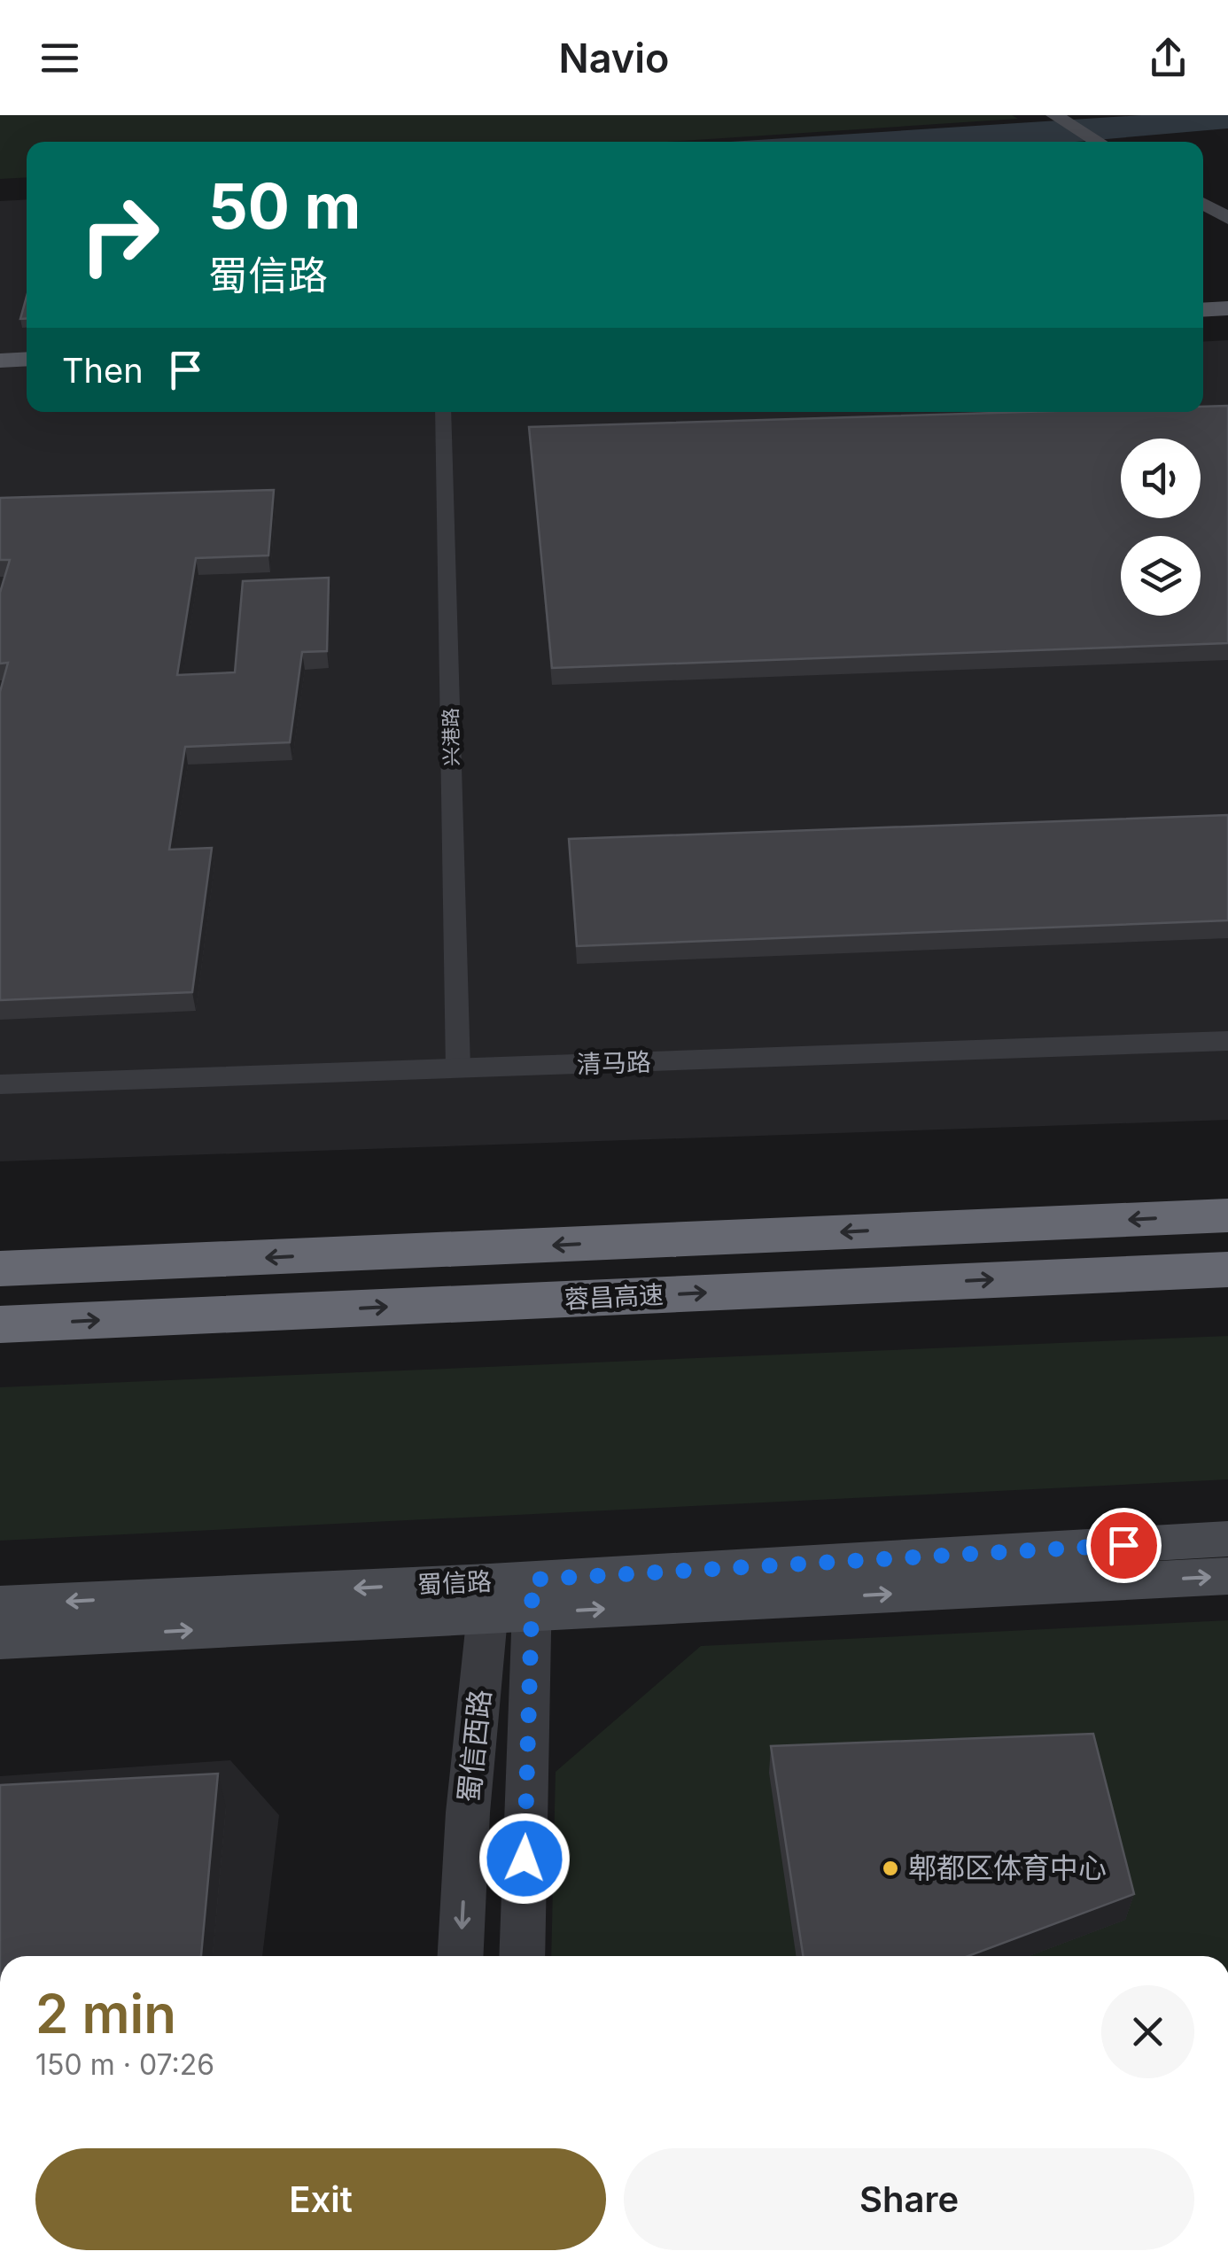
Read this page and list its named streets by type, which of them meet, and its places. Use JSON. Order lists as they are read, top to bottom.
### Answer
{
  "streets": {
    "highway": ["蓉昌高速"],
    "main road": ["蜀信路"],
    "street": ["兴港路", "清马路", "蜀信西路"]
  },
  "crossings": [
    ["兴港路", "清马路"],
    ["蜀信路", "蜀信西路"]
  ],
  "places": ["郫都区体育中心"],
  "page": {
    "header": "Navio",
    "turn": ["50 m", "蜀信路"],
    "then": "Then",
    "heading": ["2 min", "150 m · 07:26"],
    "buttons": ["Exit", "Share"]
  }
}
